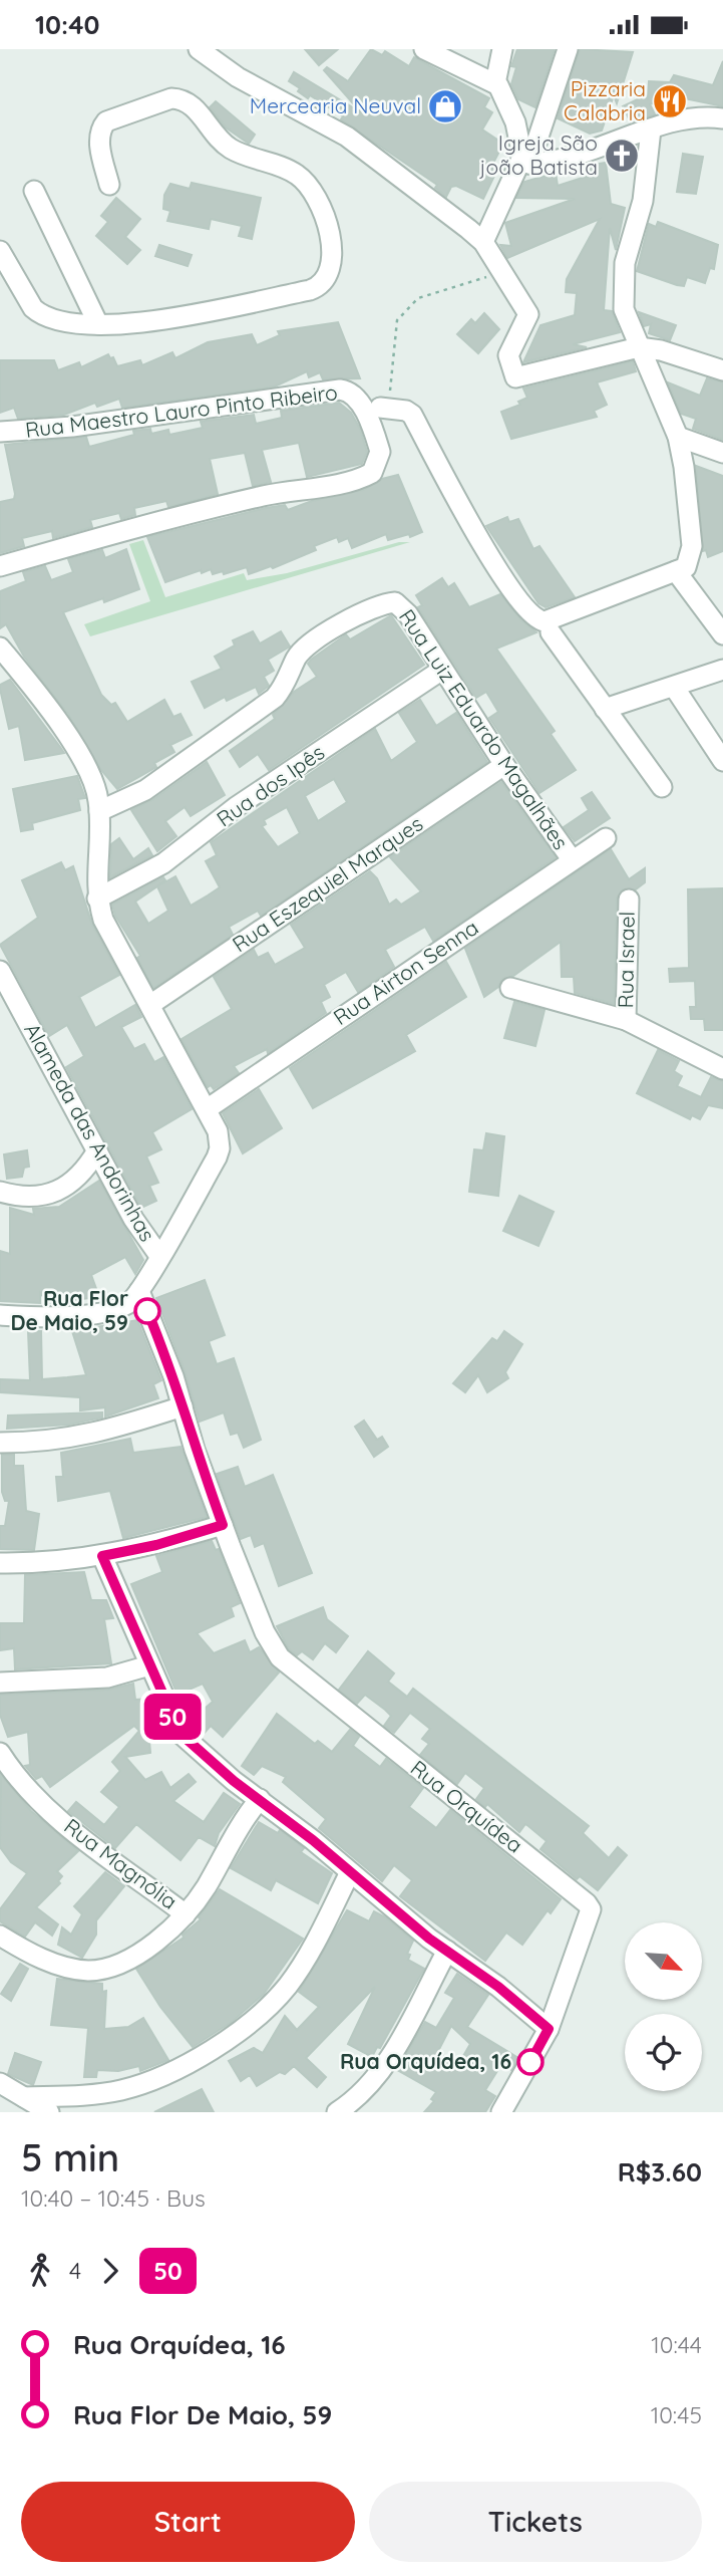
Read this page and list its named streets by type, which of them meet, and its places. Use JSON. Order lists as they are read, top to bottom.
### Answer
{
  "streets": {
    "street": [
      "Rua Maestro Lauro Pinto Ribeiro",
      "Rua Luiz Eduardo Magalhães",
      "Rua dos Ipês",
      "Rua Eszequiel Marques",
      "Rua Israel",
      "Rua Airton Senna",
      "Alameda das Andorinhas",
      "Rua Orquídea",
      "Rua Magnólia"
    ]
  },
  "crossings": [
    ["Rua Luiz Eduardo Magalhães", "Rua dos Ipês"],
    ["Rua Luiz Eduardo Magalhães", "Rua Eszequiel Marques"],
    ["Rua Luiz Eduardo Magalhães", "Rua Airton Senna"]
  ],
  "places": {
    "restaurant": ["Pizzaria Calabria"],
    "shop": ["Mercearia Neuval"],
    "church": ["Igreja São joão Batista"],
    "other": ["Rua Flor De Maio, 59", "Rua Orquídea, 16"]
  },
  "lines": ["bus line 50"],
  "north": "bottom right",
  "page": {
    "status": "10:40",
    "on_map": "50",
    "heading": ["5 min", "10:40 – 10:45 · Bus", "R$3.60"],
    "legs": ["4", "50"],
    "list": [
      {
        "name": "Rua Orquídea, 16",
        "value": "10:44"
      },
      {
        "name": "Rua Flor De Maio, 59",
        "value": "10:45"
      }
    ],
    "buttons": ["Start", "Tickets"]
  }
}
